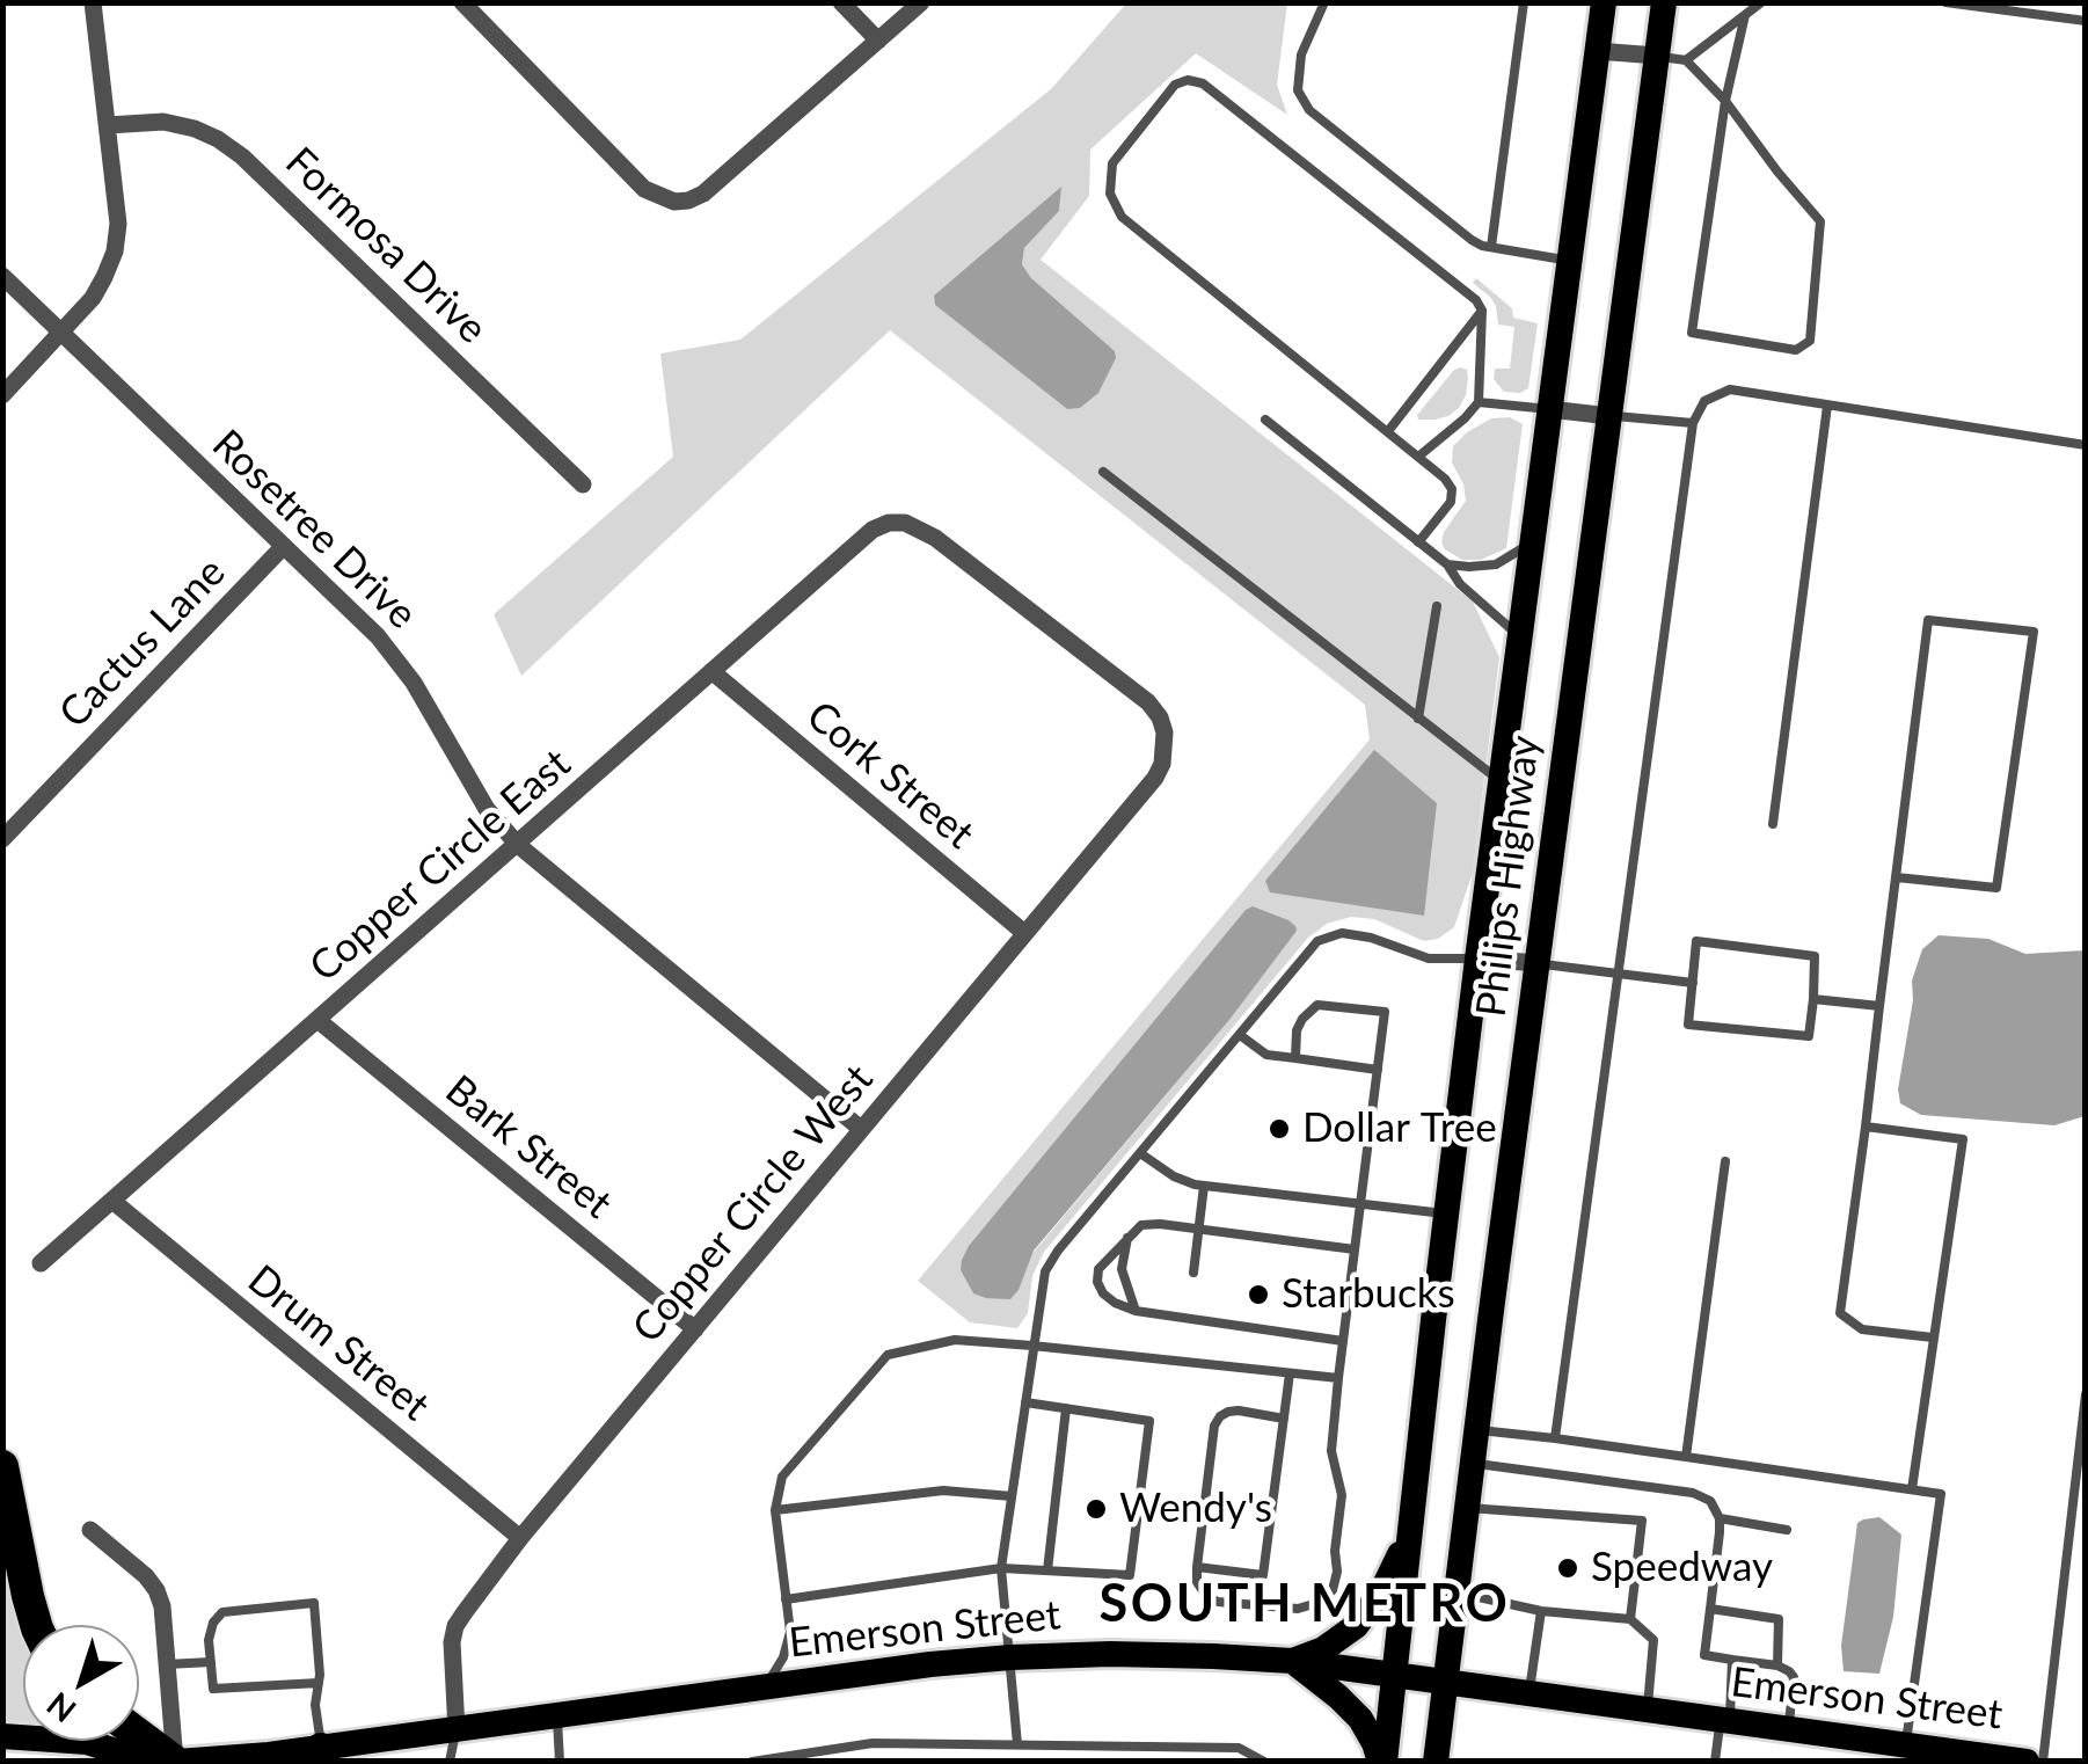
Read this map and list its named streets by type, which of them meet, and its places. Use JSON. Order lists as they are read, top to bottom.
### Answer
{
  "streets": {
    "main road": ["Philips Highway", "Emerson Street"],
    "street": [
      "Formosa Drive",
      "Rosetree Drive",
      "Cactus Lane",
      "Cork Street",
      "Copper Circle East",
      "Bark Street",
      "Copper Circle West",
      "Drum Street"
    ]
  },
  "crossings": [
    ["Rosetree Drive", "Cactus Lane"],
    ["Rosetree Drive", "Copper Circle East"],
    ["Rosetree Drive", "Copper Circle West"],
    ["Cork Street", "Copper Circle East"],
    ["Cork Street", "Copper Circle West"],
    ["Copper Circle East", "Bark Street"],
    ["Copper Circle East", "Copper Circle West"],
    ["Copper Circle East", "Drum Street"],
    ["Philips Highway", "Emerson Street"],
    ["Bark Street", "Copper Circle West"],
    ["Copper Circle West", "Drum Street"],
    ["Copper Circle West", "Emerson Street"]
  ],
  "districts": ["SOUTH METRO"],
  "places": [
    "Dollar Tree",
    "Starbucks",
    "Wendy's",
    "Speedway"
  ],
  "north": "bottom left"
}
